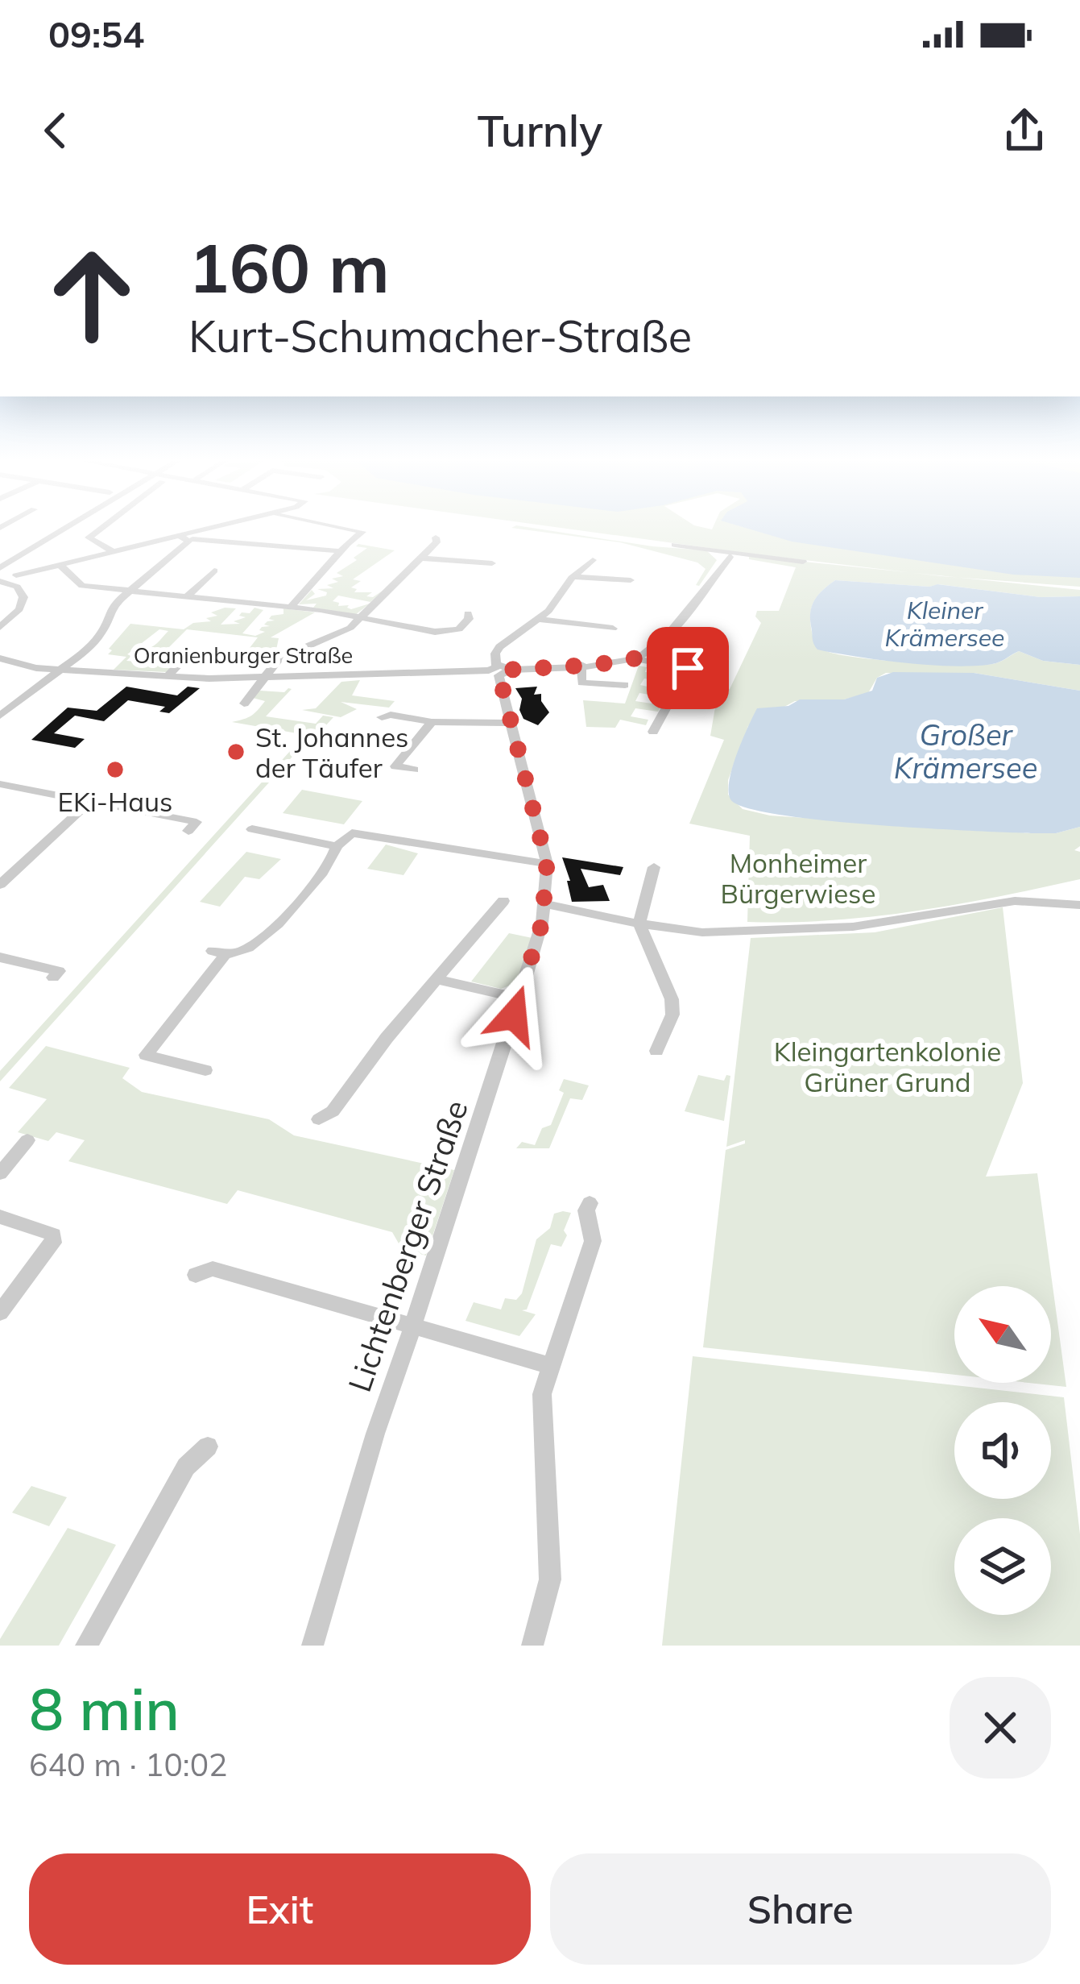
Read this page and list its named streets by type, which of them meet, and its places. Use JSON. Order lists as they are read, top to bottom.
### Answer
{
  "streets": {
    "street": ["Oranienburger Straße", "Lichtenberger Straße"]
  },
  "crossings": [
    ["Oranienburger Straße", "Lichtenberger Straße"]
  ],
  "water": ["Kleiner Krämersee", "Großer Krämersee"],
  "parks": ["Monheimer Bürgerwiese", "Kleingartenkolonie Grüner Grund"],
  "places": ["St. Johannes der Täufer", "EKi-Haus"],
  "north": "top left",
  "page": {
    "status": "09:54",
    "header": "Turnly",
    "turn": ["160 m", "Kurt-Schumacher-Straße"],
    "heading": ["8 min", "640 m · 10:02"],
    "buttons": ["Exit", "Share"]
  }
}
